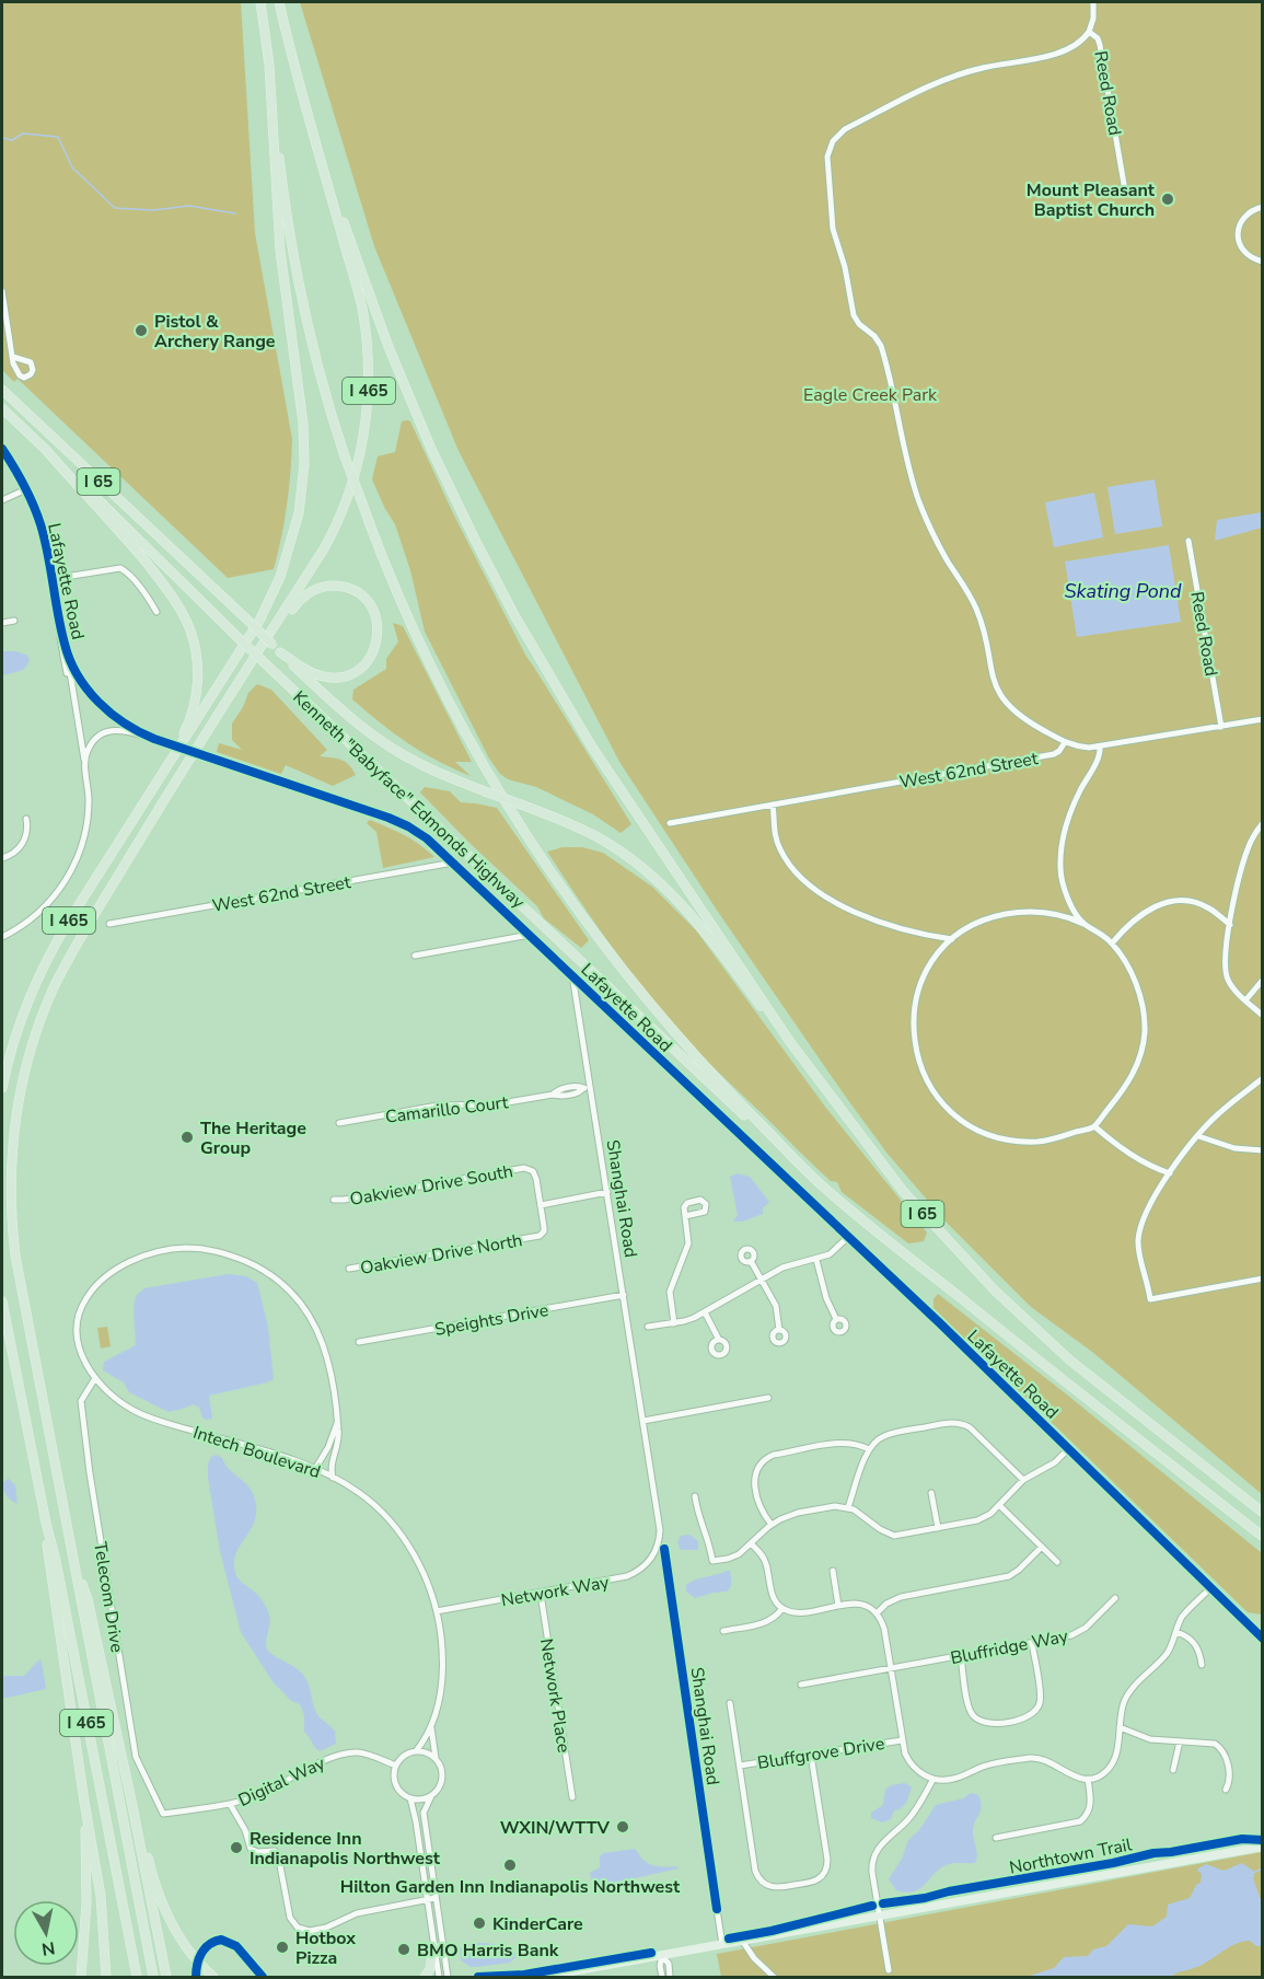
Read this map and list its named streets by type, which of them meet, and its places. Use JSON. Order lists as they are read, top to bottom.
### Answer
{
  "streets": {
    "highway": ["I 465", "I 65", "Kenneth \"Babyface\" Edmonds Highway"],
    "main road": ["Lafayette Road"],
    "street": [
      "Reed Road",
      "West 62nd Street",
      "Camarillo Court",
      "Oakview Drive South",
      "Shanghai Road",
      "Oakview Drive North",
      "Speights Drive",
      "Intech Boulevard",
      "Network Way",
      "Telecom Drive",
      "Bluffridge Way",
      "Network Place",
      "Bluffgrove Drive",
      "Digital Way"
    ],
    "cycle path": ["Northtown Trail"]
  },
  "crossings": [
    ["I 65", "Kenneth \"Babyface\" Edmonds Highway"],
    ["Lafayette Road", "West 62nd Street"],
    ["Lafayette Road", "Shanghai Road"],
    ["Camarillo Court", "Shanghai Road"],
    ["Oakview Drive South", "Oakview Drive North"],
    ["Shanghai Road", "Speights Drive"],
    ["Shanghai Road", "Network Way"],
    ["Intech Boulevard", "Network Way"],
    ["Intech Boulevard", "Telecom Drive"],
    ["Intech Boulevard", "Digital Way"],
    ["Network Way", "Network Place"],
    ["Telecom Drive", "Digital Way"]
  ],
  "water": ["Skating Pond"],
  "parks": ["Eagle Creek Park"],
  "places": [
    "Mount Pleasant Baptist Church",
    "Pistol & Archery Range",
    "The Heritage Group",
    "WXIN/WTTV",
    "Residence Inn Indianapolis Northwest",
    "Hilton Garden Inn Indianapolis Northwest",
    "KinderCare",
    "Hotbox Pizza",
    "BMO Harris Bank"
  ],
  "north": "bottom"
}
